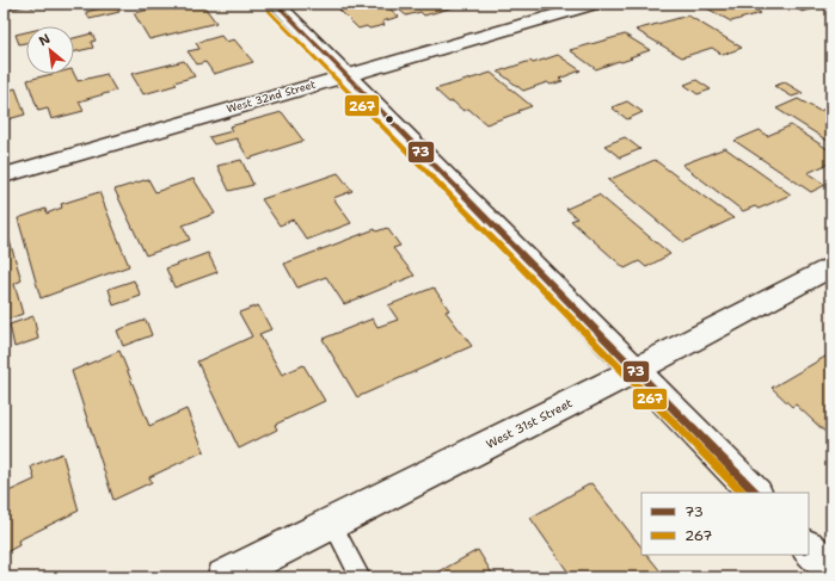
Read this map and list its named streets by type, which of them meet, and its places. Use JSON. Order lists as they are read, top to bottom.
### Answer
{
  "streets": {
    "street": ["West 32nd Street", "West 31st Street"]
  },
  "lines": ["transit line 73", "transit line 267"],
  "legend": ["73", "267"],
  "north": "top left"
}
